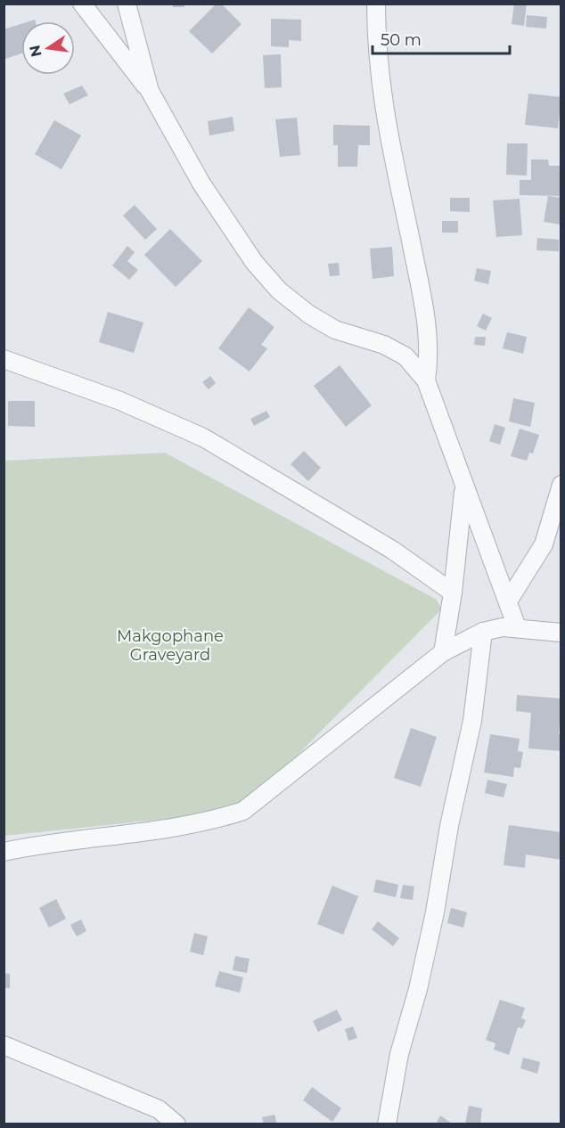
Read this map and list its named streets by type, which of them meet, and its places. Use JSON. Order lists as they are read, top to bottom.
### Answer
{
  "parks": ["Makgophane Graveyard"],
  "scale_bar": "50 m",
  "north": "left"
}
